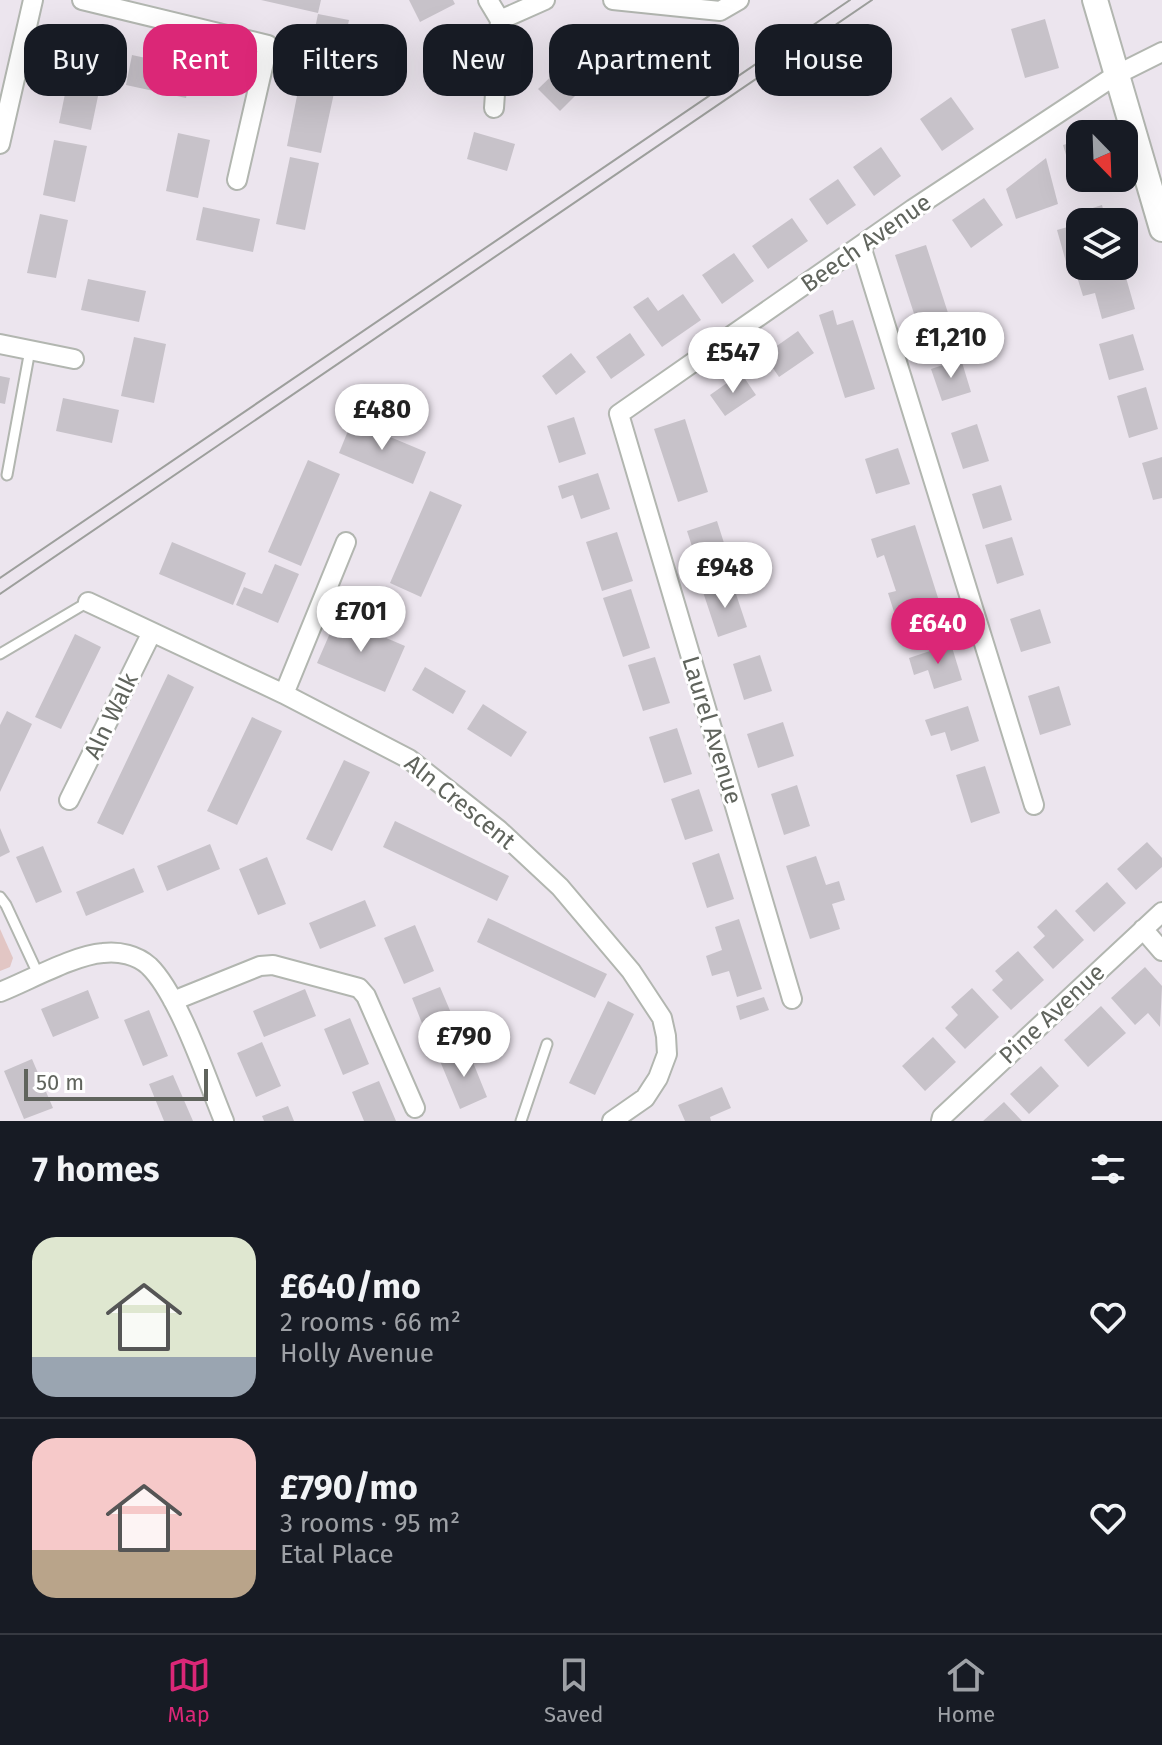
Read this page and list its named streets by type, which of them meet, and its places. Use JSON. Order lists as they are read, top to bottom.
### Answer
{
  "streets": {
    "street": [
      "Beech Avenue",
      "Aln Walk",
      "Laurel Avenue",
      "Aln Crescent",
      "Pine Avenue"
    ]
  },
  "crossings": [
    ["Beech Avenue", "Laurel Avenue"],
    ["Aln Walk", "Aln Crescent"]
  ],
  "scale_bar": "50 m",
  "north": "bottom right",
  "page": {
    "chip": [
      "Buy",
      "Rent",
      "Filters",
      "New",
      "Apartment",
      "House"
    ],
    "price": [
      "£1,210",
      "£547",
      "£480",
      "£948",
      "£701",
      "£640",
      "£790"
    ],
    "scale": "50 m",
    "heading": "7 homes",
    "list": [
      {
        "name": "£640/mo",
        "note": "2 rooms · 66 m² · Holly Avenue"
      },
      {
        "name": "£790/mo",
        "note": "3 rooms · 95 m² · Etal Place"
      }
    ],
    "tabs": ["Map", "Saved", "Home"]
  }
}
